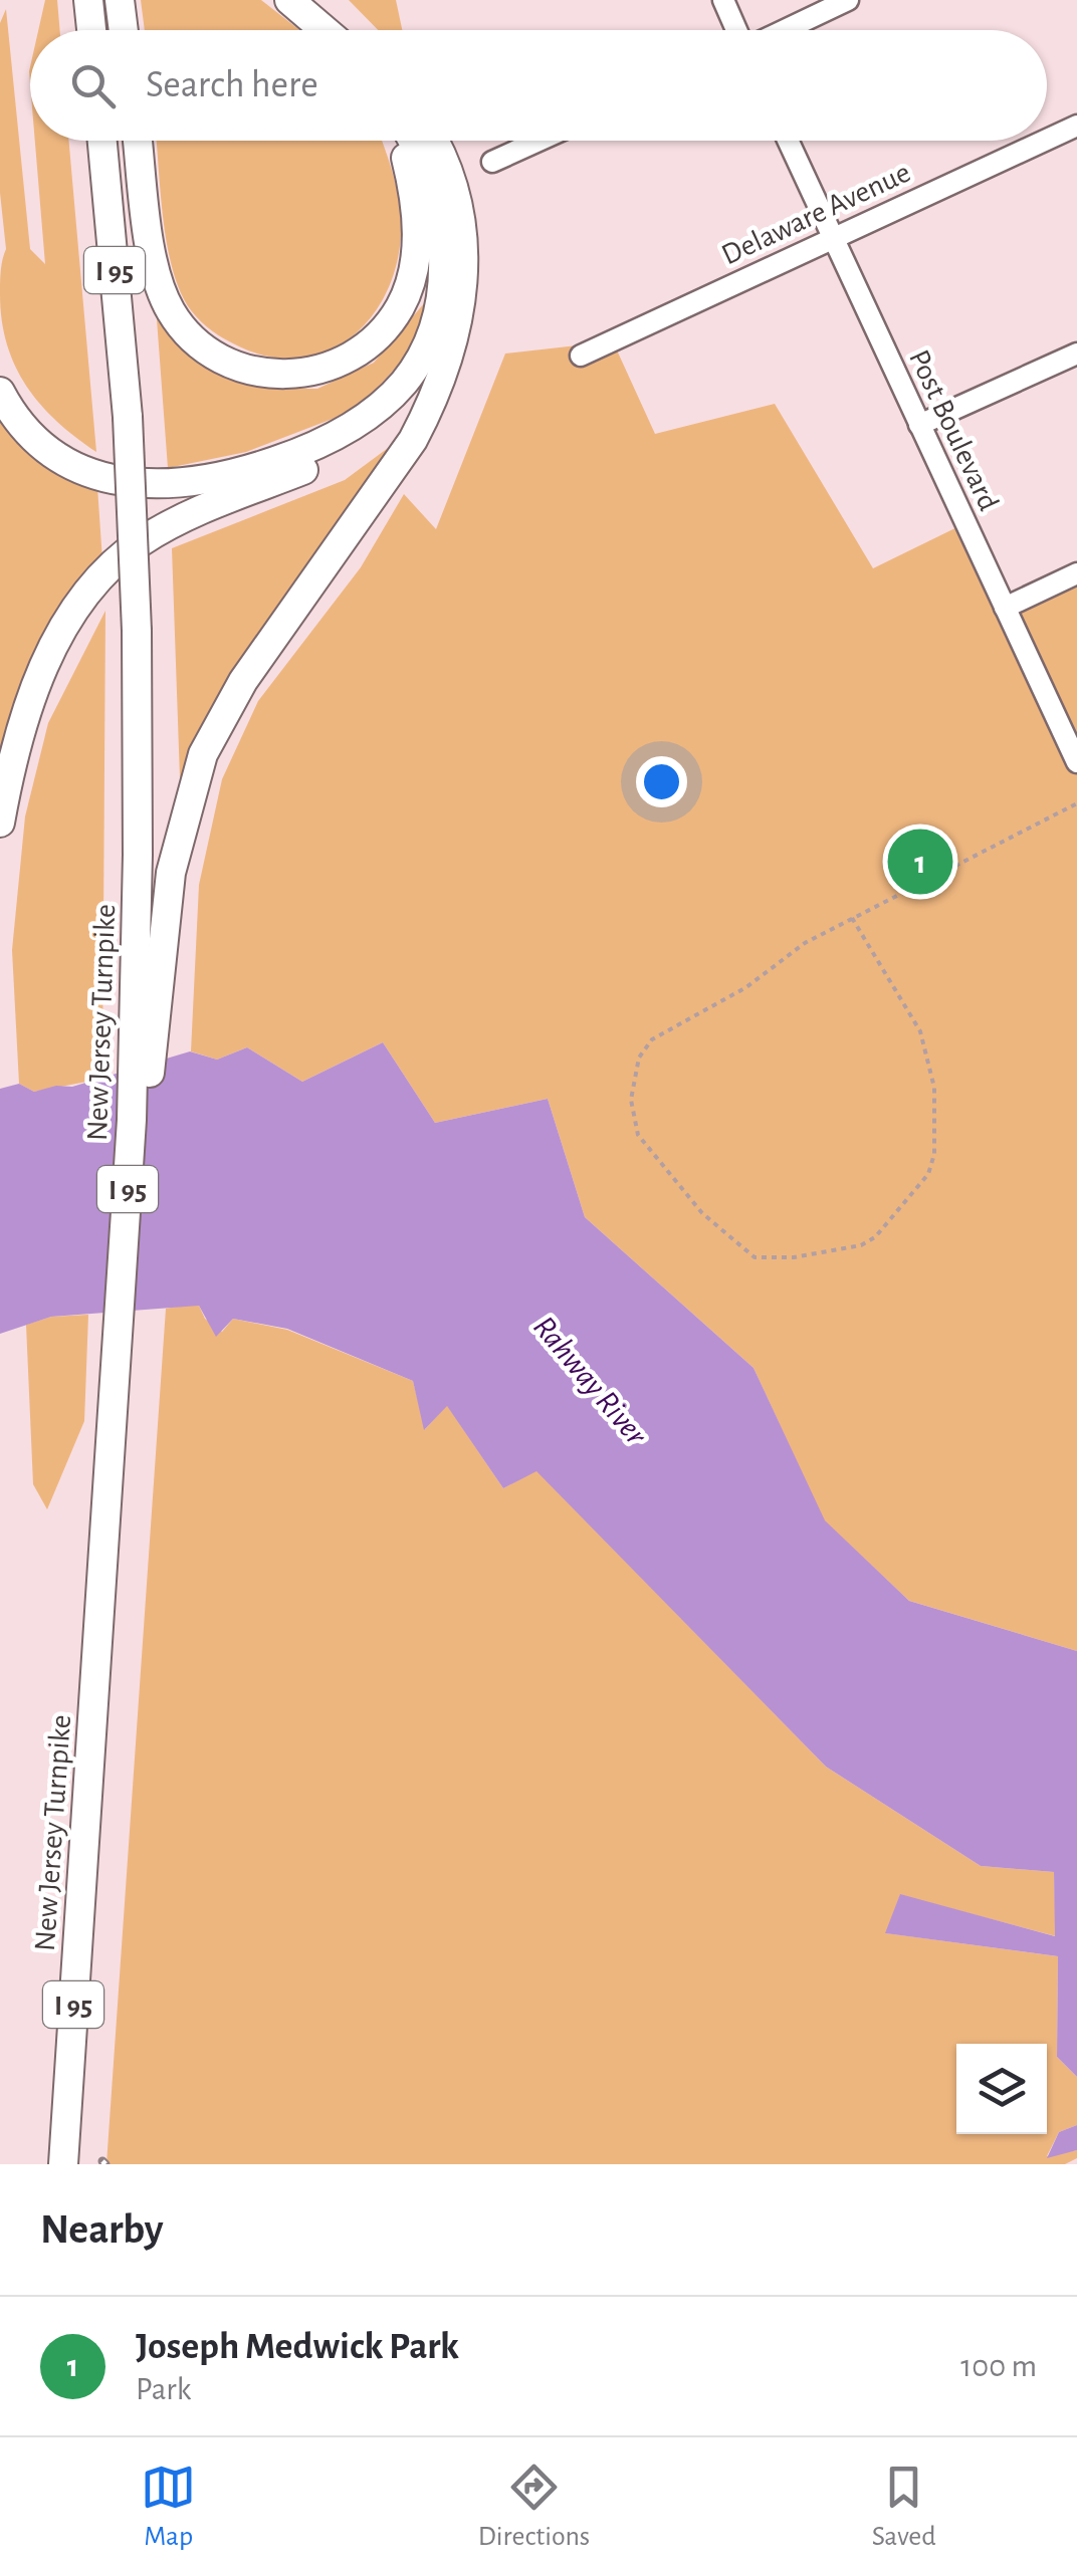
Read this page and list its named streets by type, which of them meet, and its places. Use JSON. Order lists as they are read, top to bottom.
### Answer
{
  "streets": {
    "highway": ["I 95", "New Jersey Turnpike"],
    "street": ["Delaware Avenue", "Post Boulevard"]
  },
  "crossings": [
    ["Delaware Avenue", "Post Boulevard"]
  ],
  "water": ["Rahway River"],
  "page": {
    "search": "Search here",
    "pins": "1",
    "heading": "Nearby",
    "list": [
      {
        "mark": "1",
        "name": "Joseph Medwick Park",
        "note": "Park",
        "value": "100 m"
      }
    ],
    "nav": ["Map", "Directions", "Saved"]
  }
}
